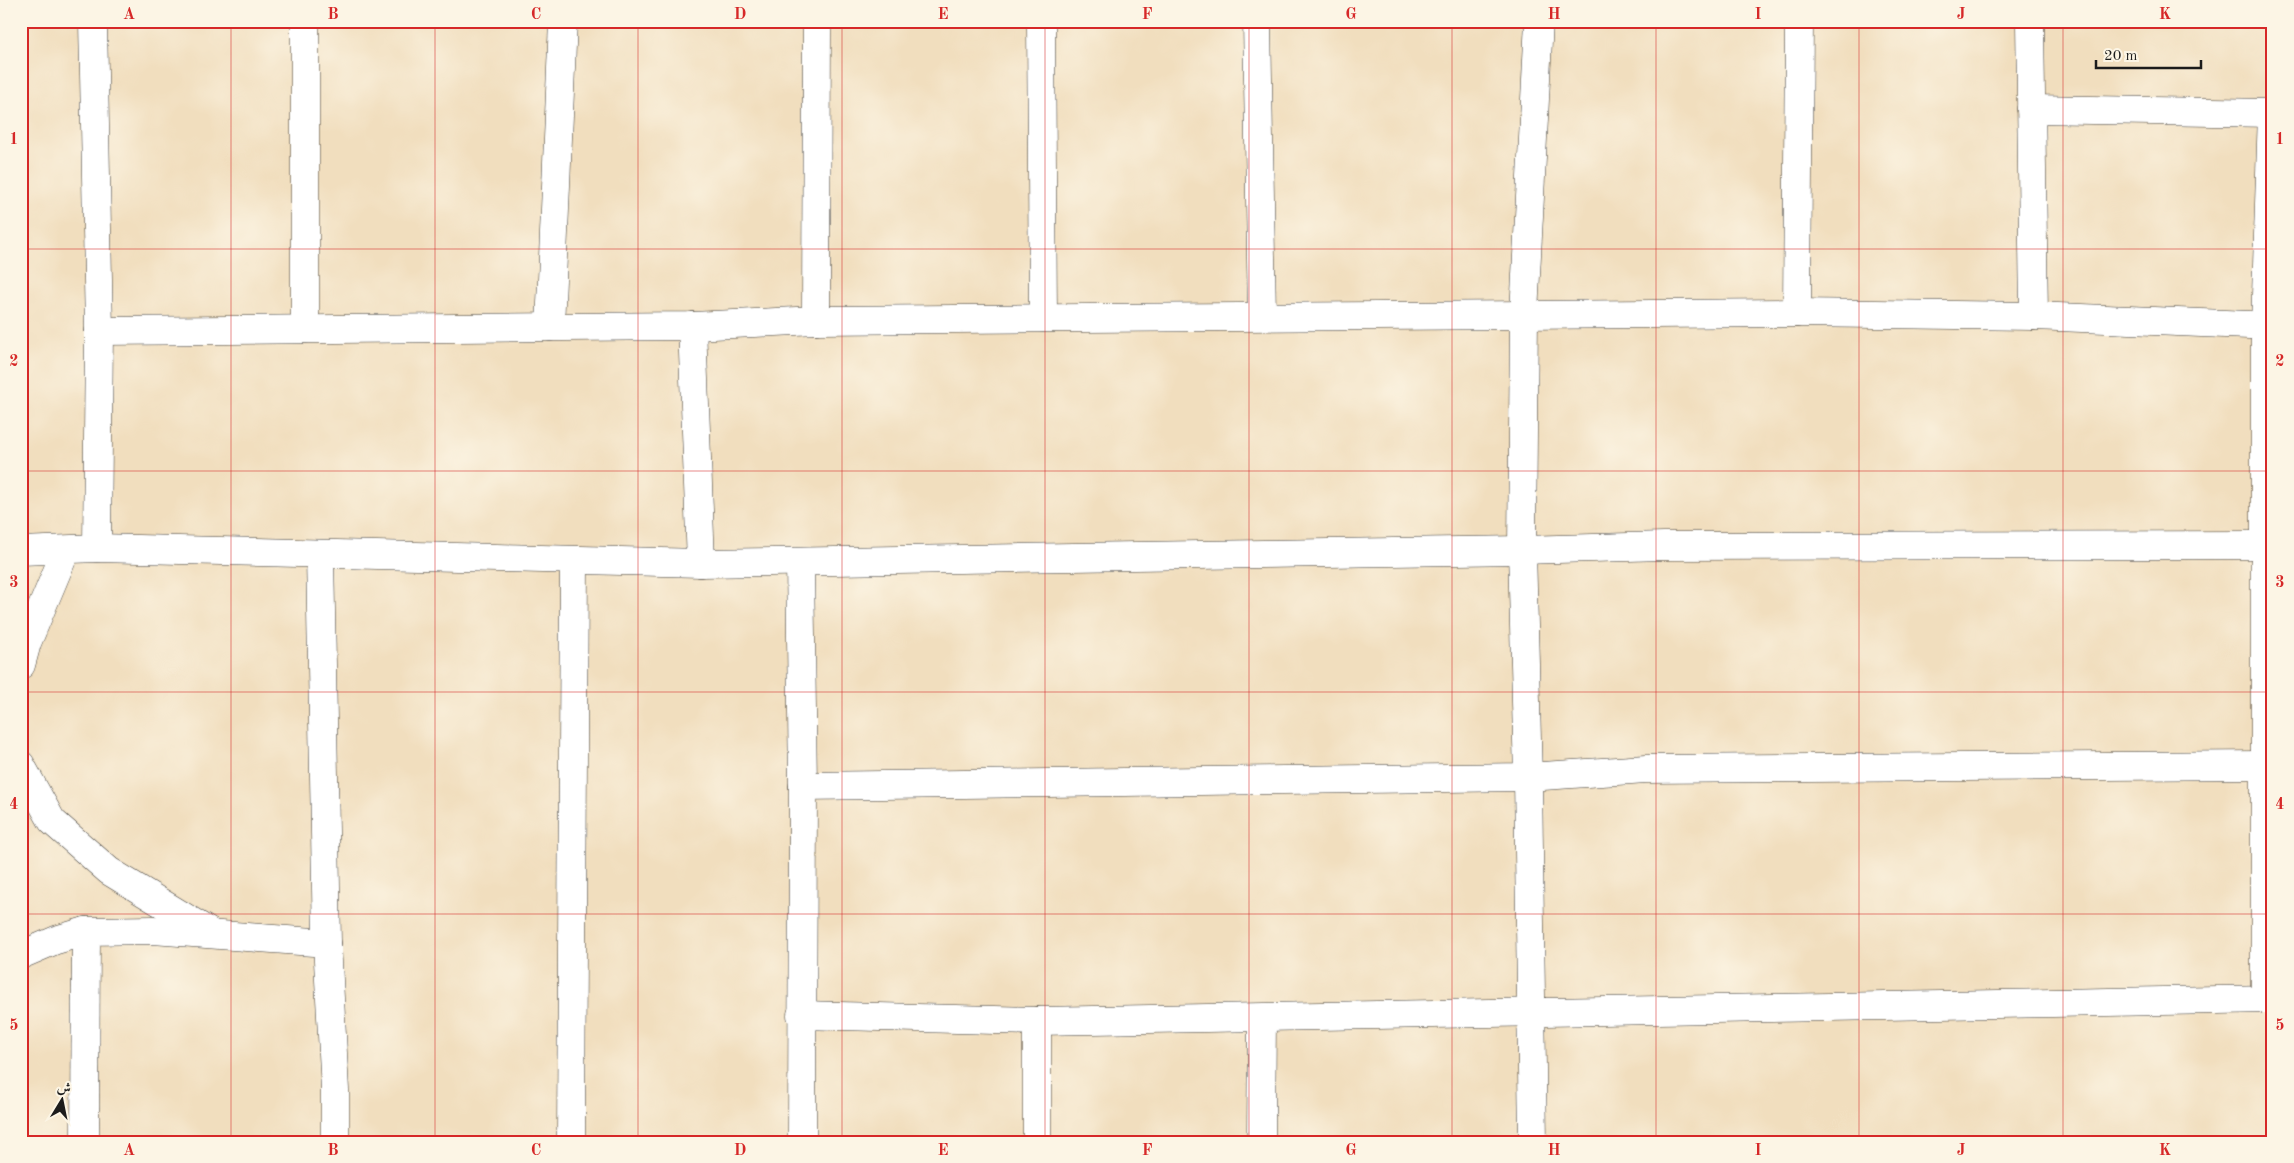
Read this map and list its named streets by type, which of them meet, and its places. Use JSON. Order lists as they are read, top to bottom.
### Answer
{
  "scale_bar": "20 m",
  "north": "top",
  "grid": {
    "columns": [
      "A",
      "B",
      "C",
      "D",
      "E",
      "F",
      "G",
      "H",
      "I",
      "J",
      "K"
    ],
    "rows": [
      "1",
      "2",
      "3",
      "4",
      "5"
    ]
  }
}
